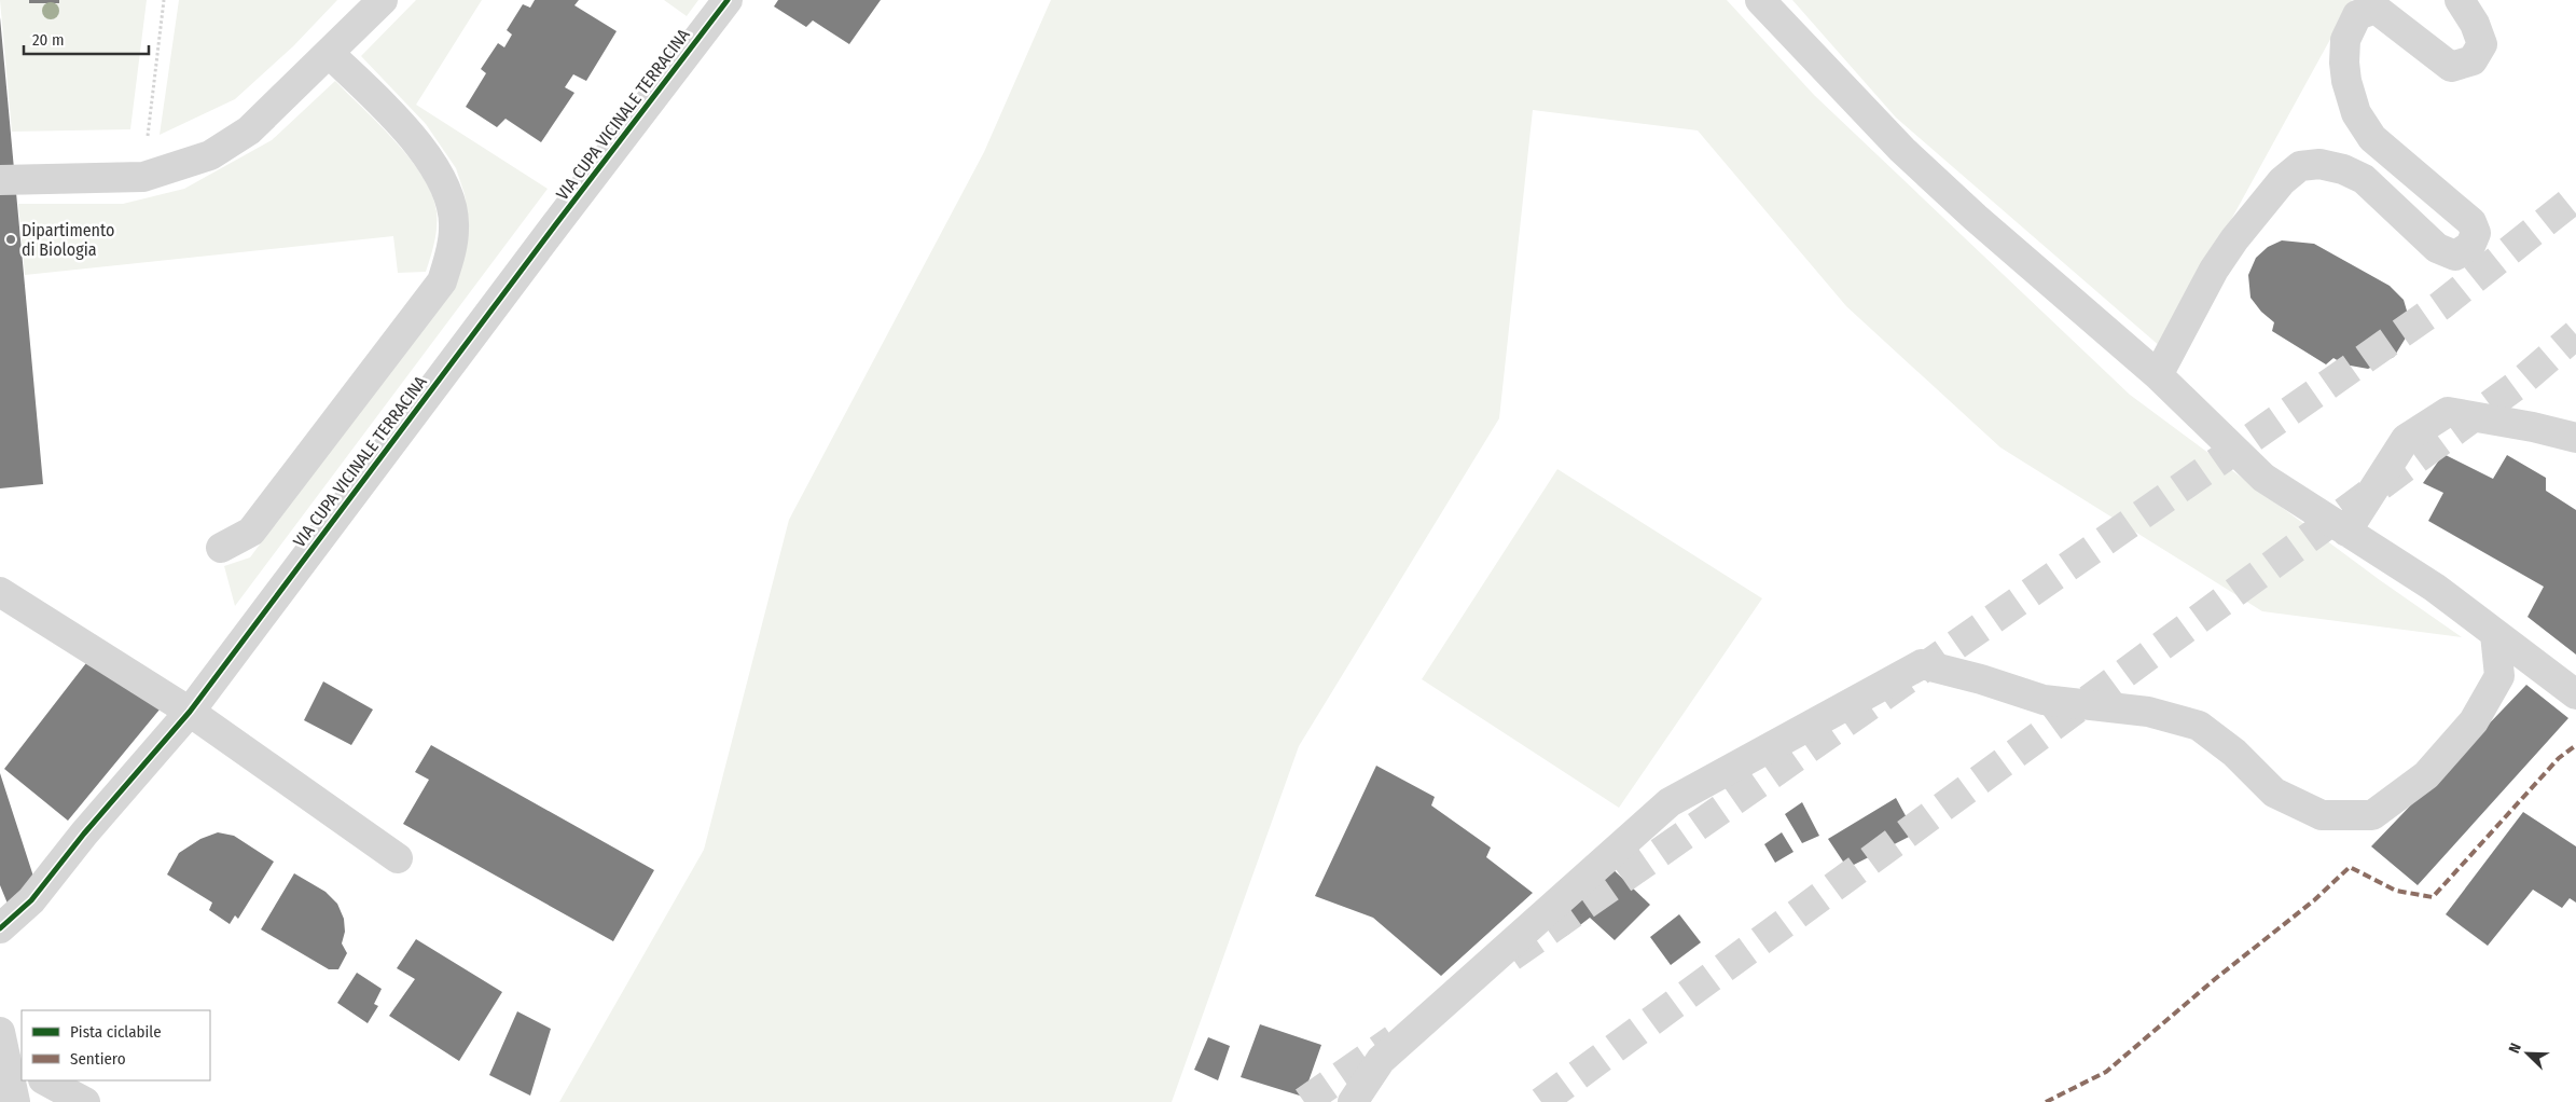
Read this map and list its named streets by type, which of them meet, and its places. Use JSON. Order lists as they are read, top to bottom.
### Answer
{
  "streets": {
    "street": ["VIA CUPA VICINALE TERRACINA"]
  },
  "places": ["Dipartimento di Biologia"],
  "legend": ["Pista ciclabile", "Sentiero"],
  "scale_bar": "20 m",
  "north": "top left"
}
